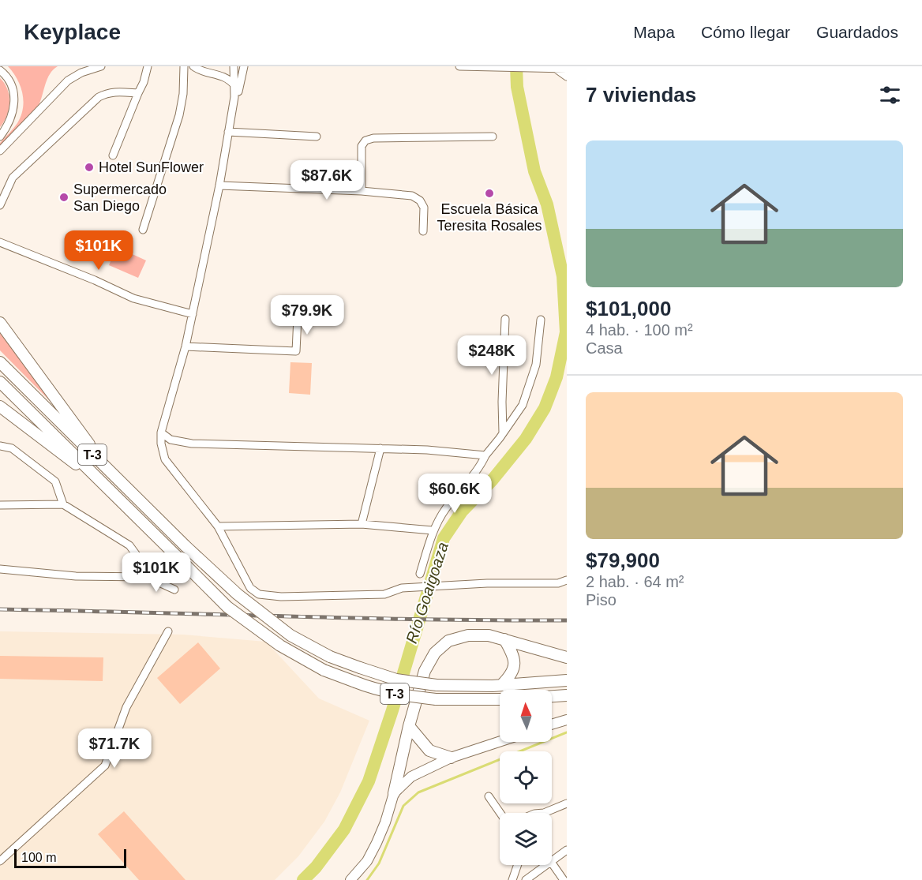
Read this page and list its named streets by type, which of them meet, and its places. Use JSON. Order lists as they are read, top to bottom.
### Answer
{
  "streets": {
    "main road": ["T-3"]
  },
  "water": ["Río Goaigoaza"],
  "places": ["Hotel SunFlower", "Escuela Básica Teresita Rosales", "Supermercado San Diego"],
  "scale_bar": "100 m",
  "north": "top",
  "page": {
    "header": "Keyplace",
    "nav": ["Mapa", "Cómo llegar", "Guardados"],
    "heading": "7 viviendas",
    "list": [
      {
        "name": "$101,000",
        "note": "4 hab. · 100 m² · Casa"
      },
      {
        "name": "$79,900",
        "note": "2 hab. · 64 m² · Piso"
      }
    ],
    "price": [
      "$87.6K",
      "$101K",
      "$79.9K",
      "$248K",
      "$60.6K",
      "$101K",
      "$71.7K"
    ],
    "scale": "100 m"
  }
}
